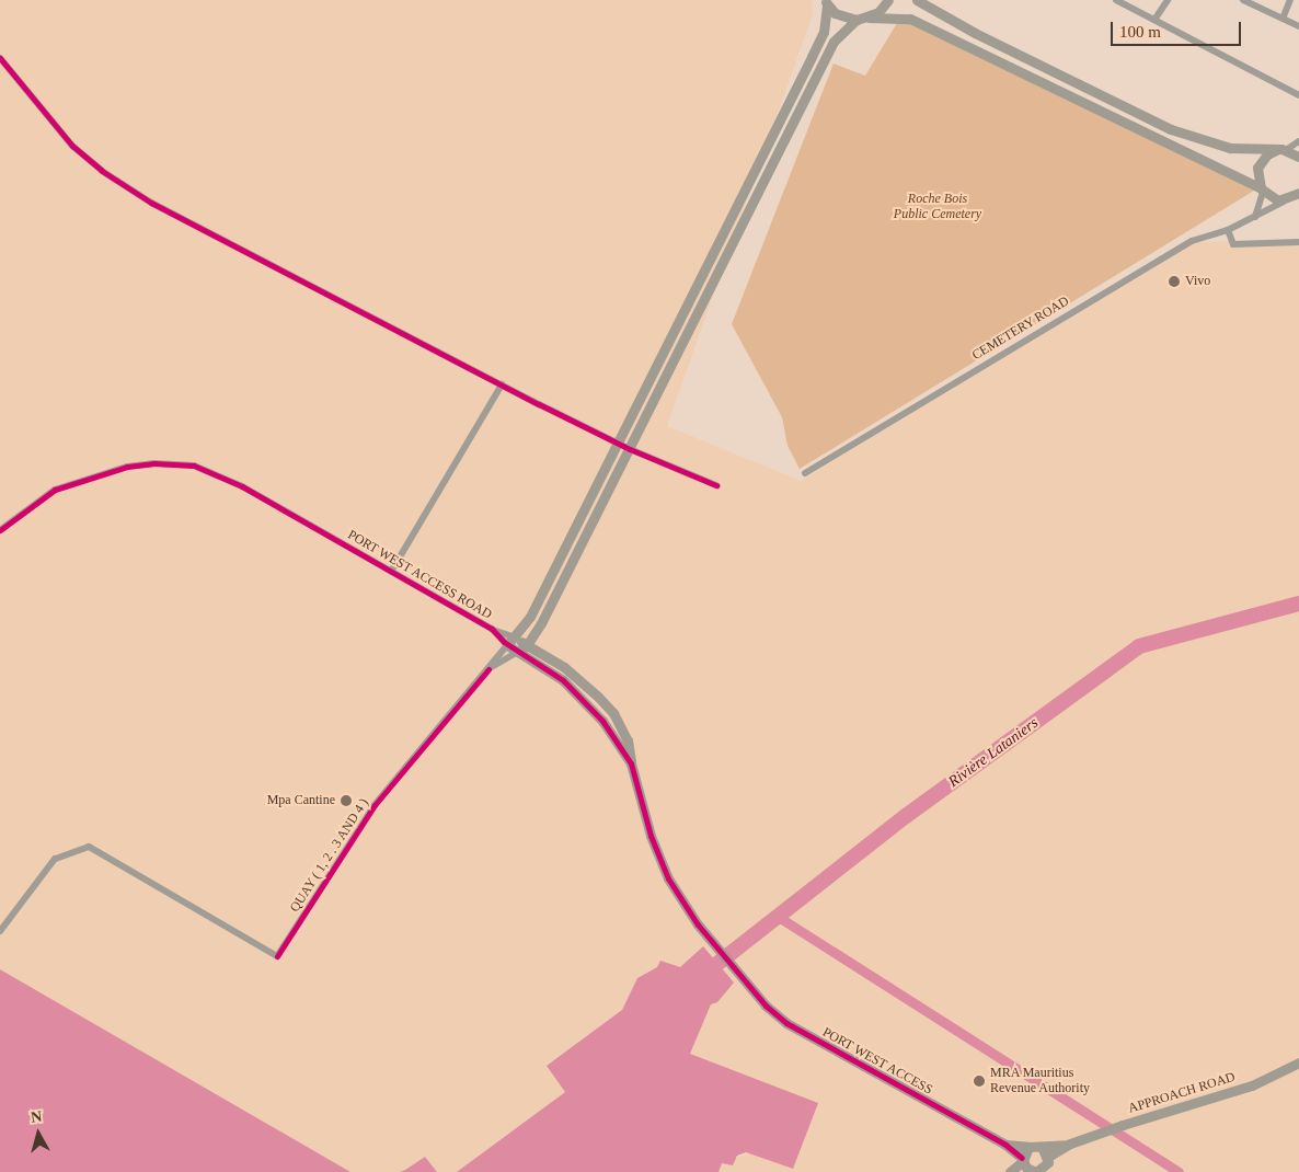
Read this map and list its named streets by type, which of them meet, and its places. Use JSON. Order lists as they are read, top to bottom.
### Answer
{
  "streets": {
    "street": [
      "CEMETERY ROAD",
      "PORT WEST ACCESS ROAD",
      "QUAY ( 1, 2 . 3 AND 4 )",
      "PORT WEST ACCESS",
      "APPROACH ROAD"
    ]
  },
  "crossings": [
    ["PORT WEST ACCESS ROAD", "QUAY ( 1, 2 . 3 AND 4 )"]
  ],
  "water": ["Rivière Lataniers"],
  "parks": ["Roche Bois Public Cemetery"],
  "places": ["Vivo", "Mpa Cantine", "MRA Mauritius Revenue Authority"],
  "scale_bar": "100 m",
  "north": "top"
}
